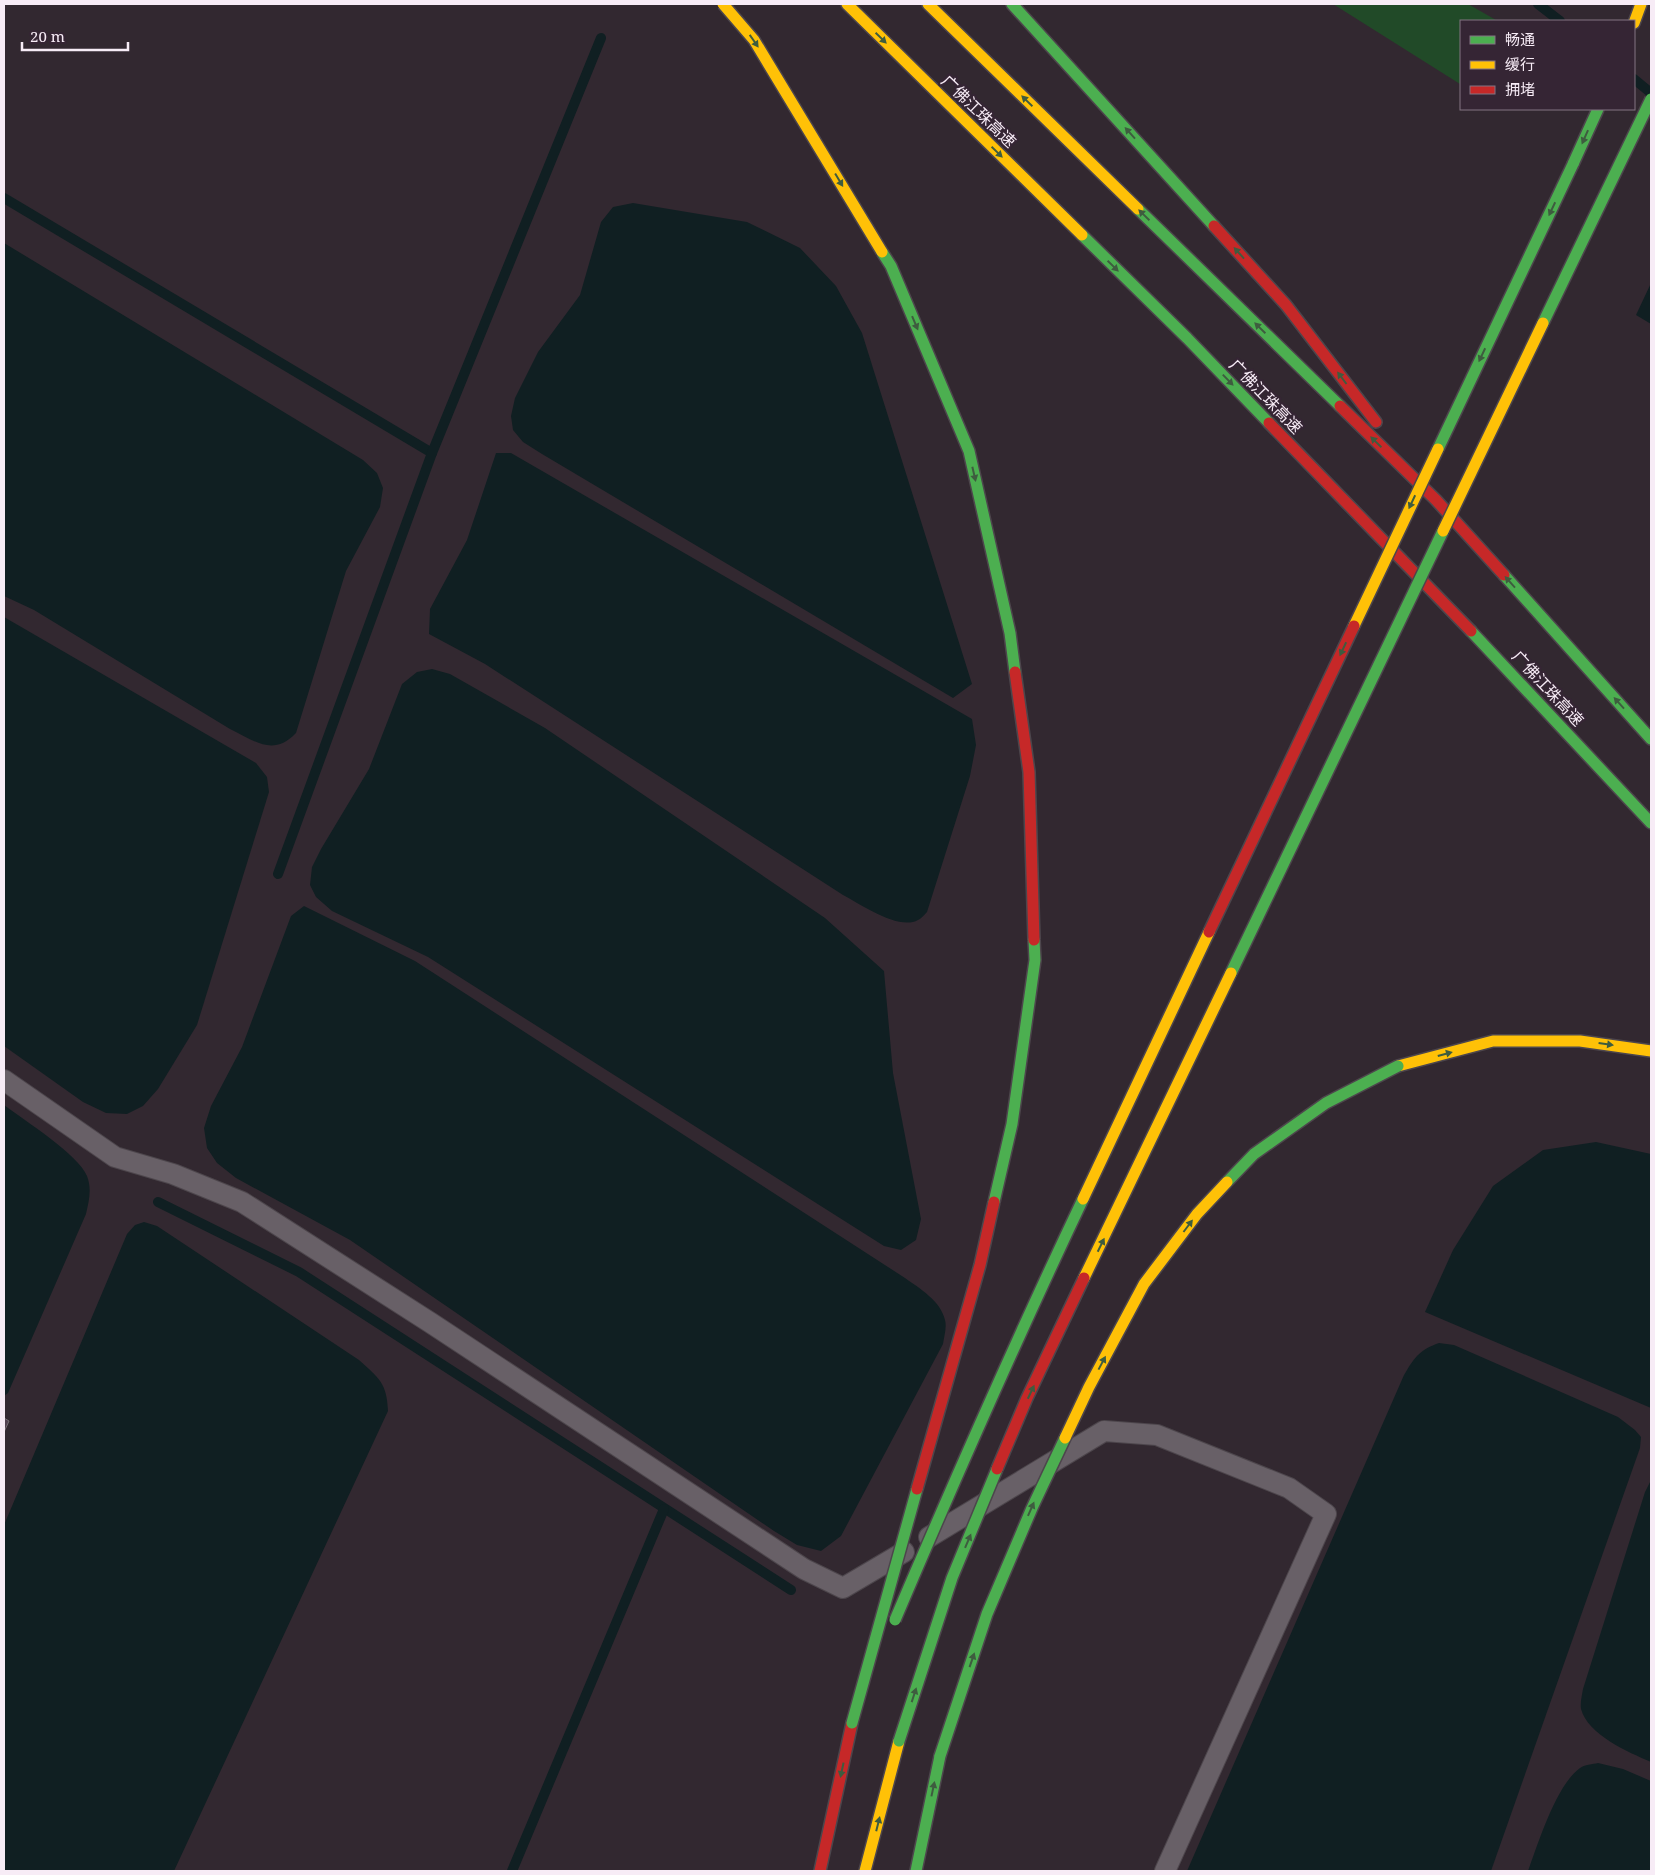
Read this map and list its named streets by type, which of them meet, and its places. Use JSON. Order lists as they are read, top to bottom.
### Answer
{
  "streets": {
    "highway": ["广佛江珠高速"]
  },
  "legend": ["畅通", "缓行", "拥堵"],
  "scale_bar": "20 m"
}
